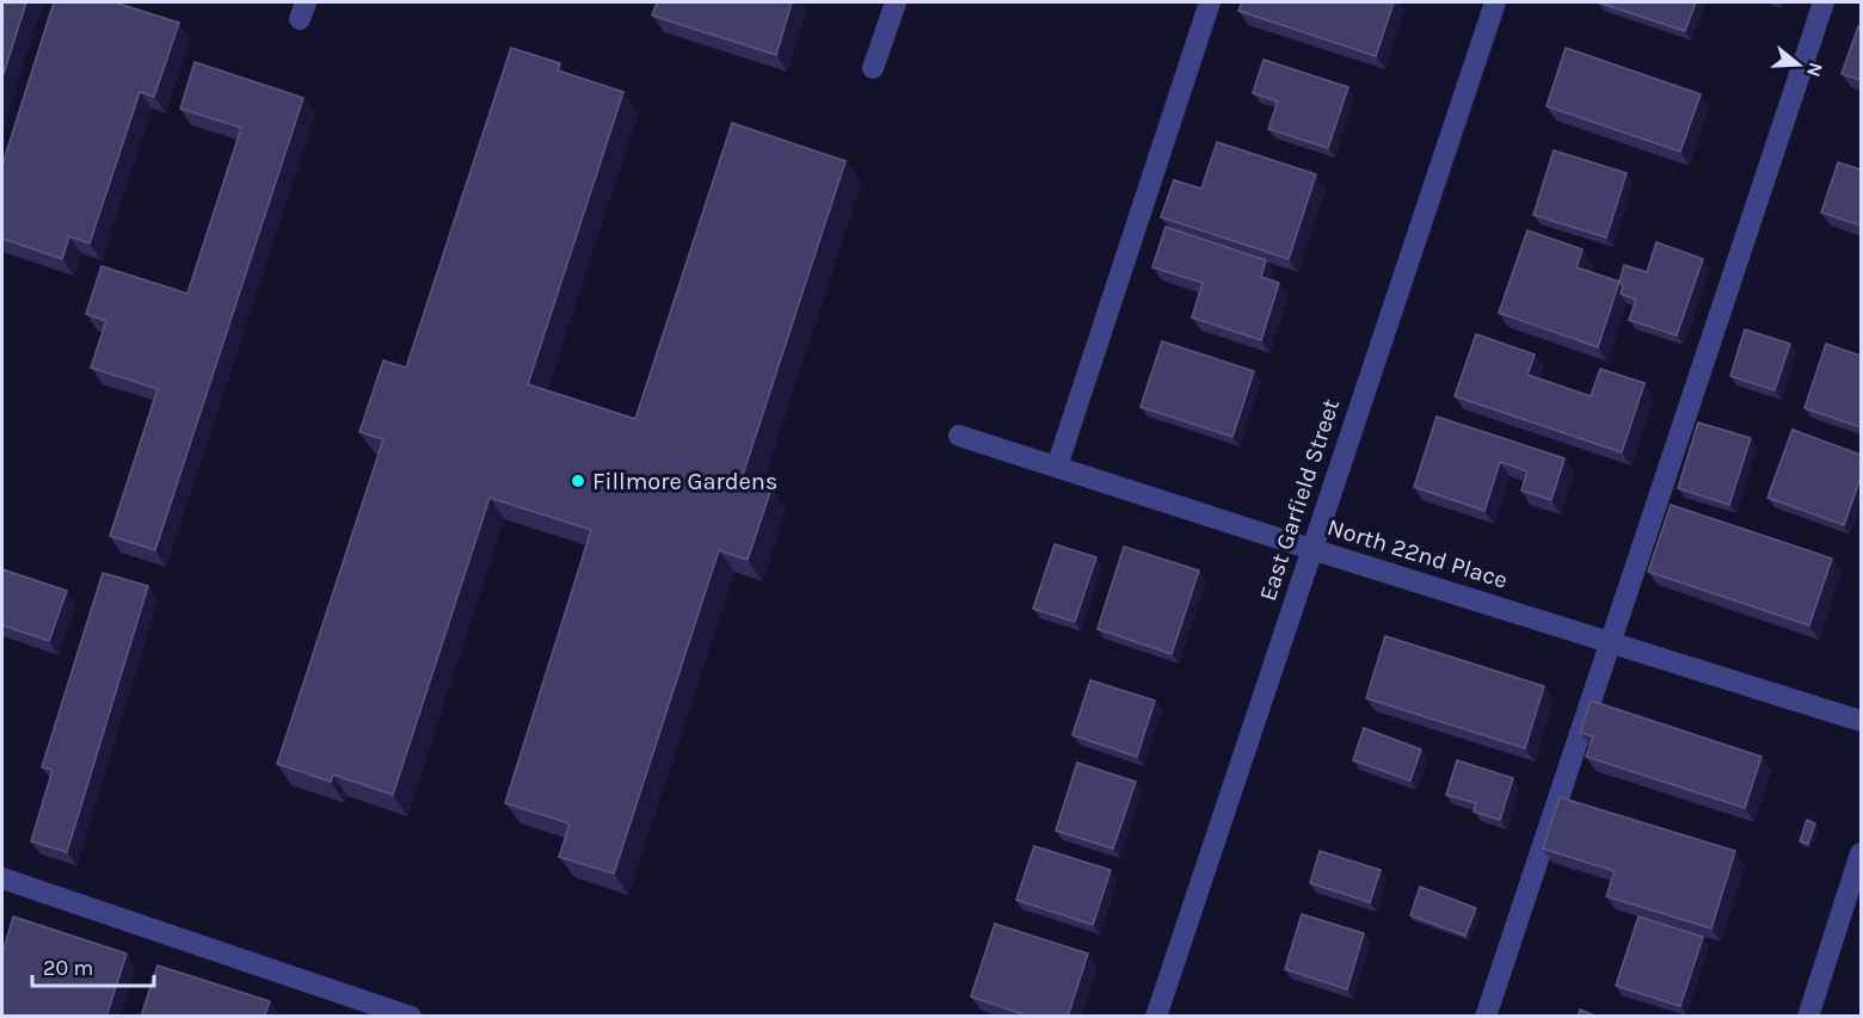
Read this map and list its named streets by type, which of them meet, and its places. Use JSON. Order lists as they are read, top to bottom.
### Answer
{
  "streets": {
    "street": ["East Garfield Street", "North 22nd Place"]
  },
  "crossings": [
    ["East Garfield Street", "North 22nd Place"]
  ],
  "places": ["Fillmore Gardens"],
  "scale_bar": "20 m",
  "north": "right"
}
